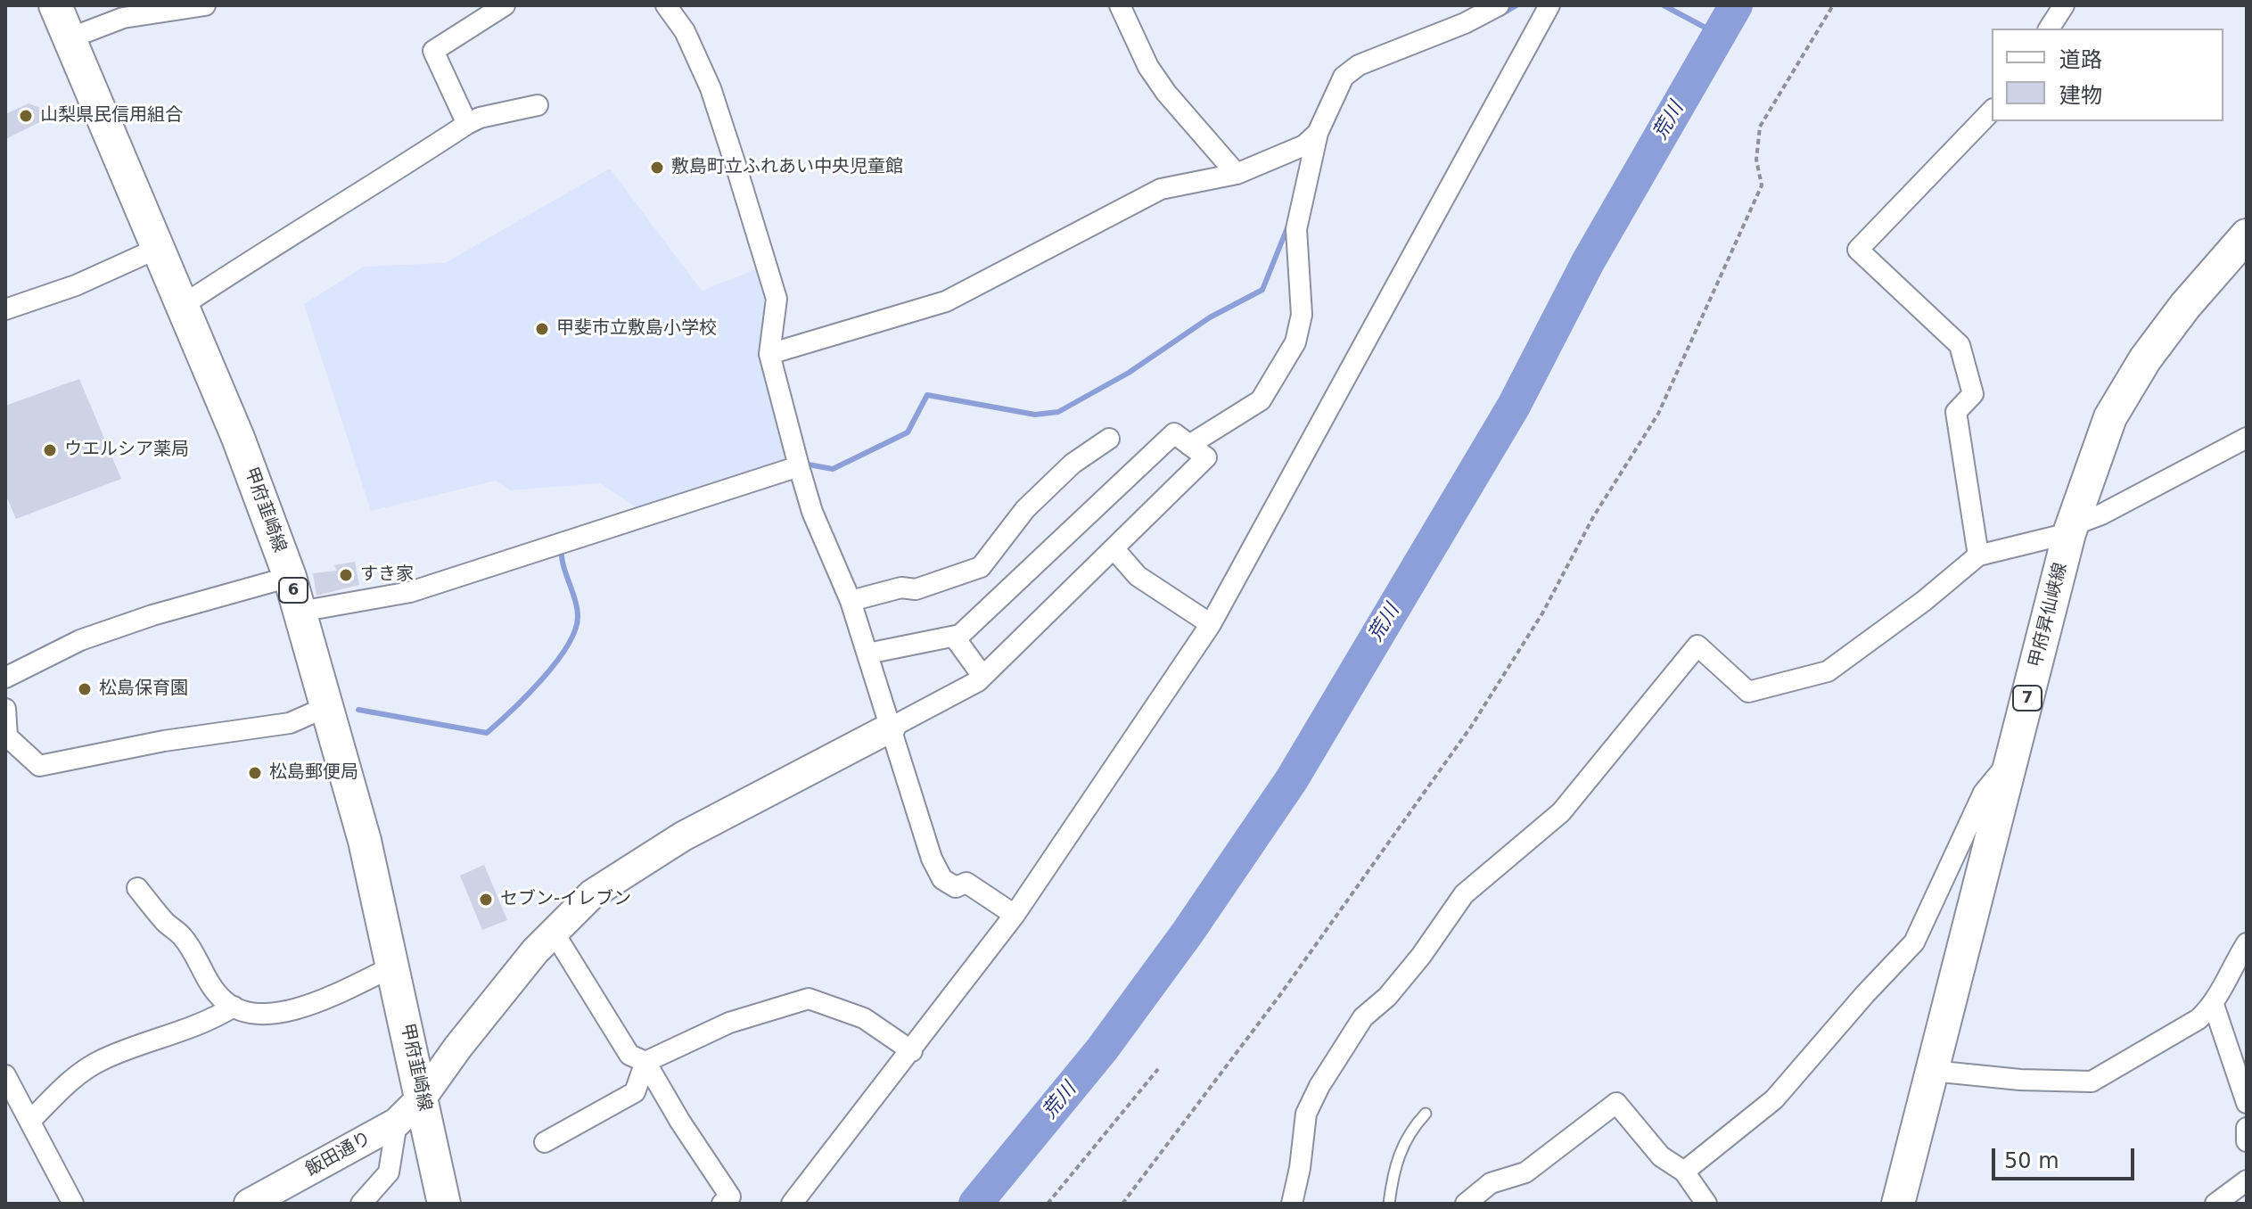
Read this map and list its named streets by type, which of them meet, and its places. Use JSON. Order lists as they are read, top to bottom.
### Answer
{
  "streets": {
    "main road": [
      "甲府韮崎線",
      "6",
      "甲府昇仙峡線",
      "7"
    ],
    "street": ["飯田通り"]
  },
  "crossings": [
    ["甲府韮崎線", "飯田通り"]
  ],
  "water": ["荒川"],
  "places": [
    "山梨県民信用組合",
    "敷島町立ふれあい中央児童館",
    "甲斐市立敷島小学校",
    "ウエルシア薬局",
    "すき家",
    "松島保育園",
    "松島郵便局",
    "セブン-イレブン"
  ],
  "legend": ["道路", "建物"],
  "scale_bar": "50 m"
}
